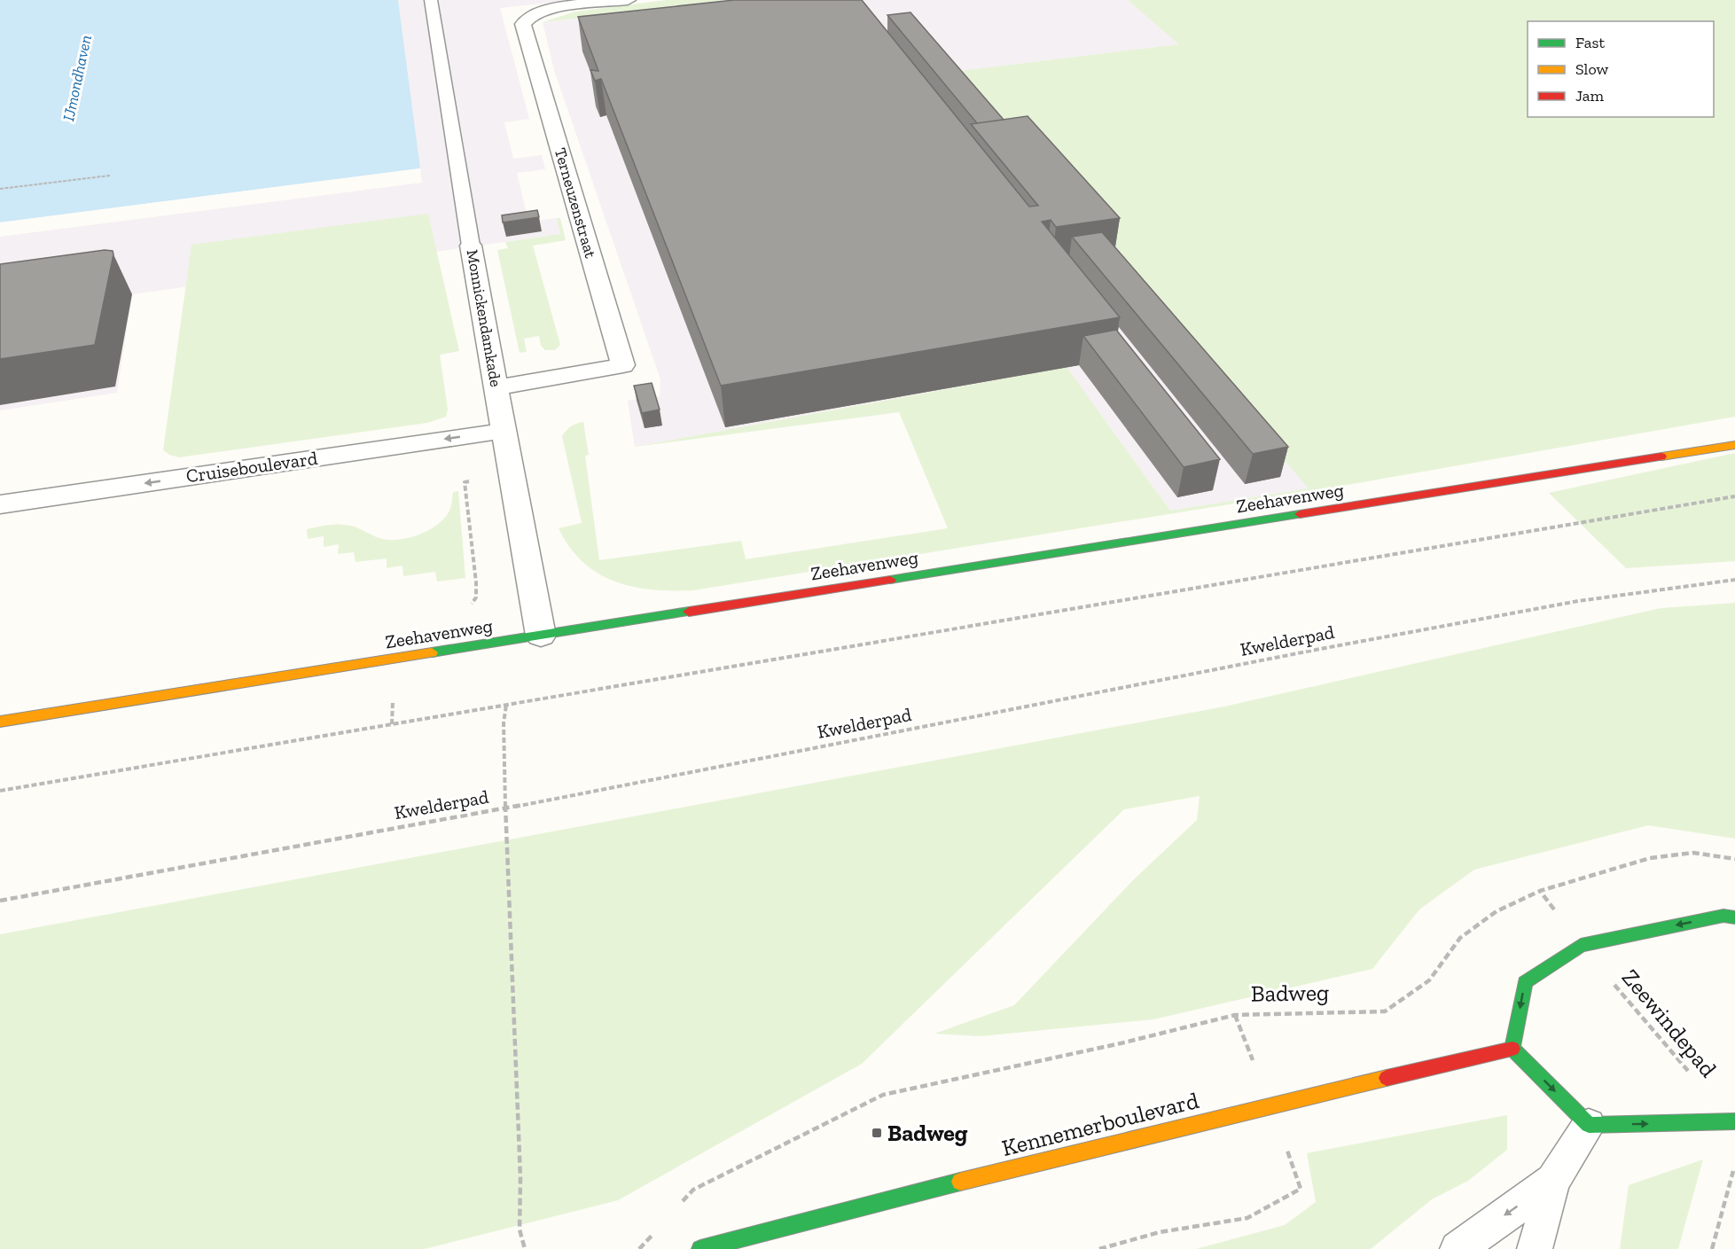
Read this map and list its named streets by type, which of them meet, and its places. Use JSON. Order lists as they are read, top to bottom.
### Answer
{
  "streets": {
    "street": [
      "Terneuzenstraat",
      "Monnickendamkade",
      "Cruiseboulevard",
      "Zeehavenweg",
      "Kennemerboulevard"
    ],
    "path": ["Kwelderpad", "Badweg", "Zeewindepad"]
  },
  "crossings": [
    ["Terneuzenstraat", "Monnickendamkade"],
    ["Monnickendamkade", "Cruiseboulevard"],
    ["Monnickendamkade", "Zeehavenweg"]
  ],
  "one_way": ["Cruiseboulevard"],
  "water": ["IJmondhaven"],
  "places": {
    "transit": ["Badweg"]
  },
  "legend": ["Fast", "Slow", "Jam"]
}
